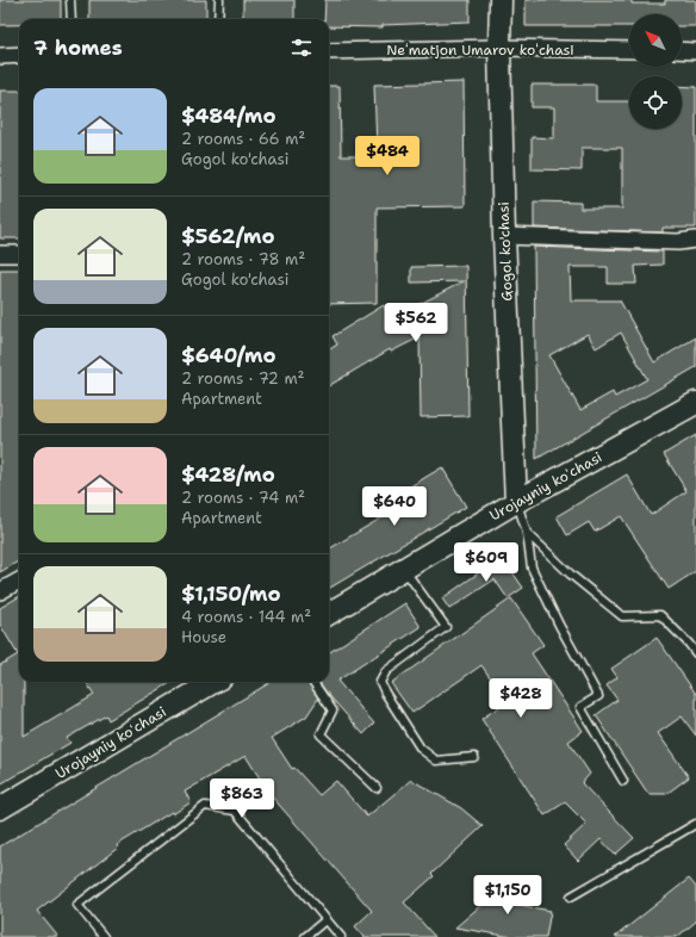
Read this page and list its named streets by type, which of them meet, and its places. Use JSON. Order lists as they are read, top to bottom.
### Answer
{
  "streets": {
    "main road": ["Gogol ko'chasi", "Urоjayniy koʻchasi"],
    "street": ["Neʻmatjon Umarov koʻchasi"]
  },
  "crossings": [
    ["Neʻmatjon Umarov koʻchasi", "Gogol ko'chasi"],
    ["Gogol ko'chasi", "Urоjayniy koʻchasi"]
  ],
  "north": "top left",
  "page": {
    "heading": "7 homes",
    "list": [
      {
        "name": "$484/mo",
        "note": "2 rooms · 66 m² · Gogol ko'chasi"
      },
      {
        "name": "$562/mo",
        "note": "2 rooms · 78 m² · Gogol ko'chasi"
      },
      {
        "name": "$640/mo",
        "note": "2 rooms · 72 m² · Apartment"
      },
      {
        "name": "$428/mo",
        "note": "2 rooms · 74 m² · Apartment"
      },
      {
        "name": "$1,150/mo",
        "note": "4 rooms · 144 m² · House"
      }
    ],
    "price": [
      "$484",
      "$562",
      "$640",
      "$609",
      "$428",
      "$863",
      "$1,150"
    ]
  }
}
